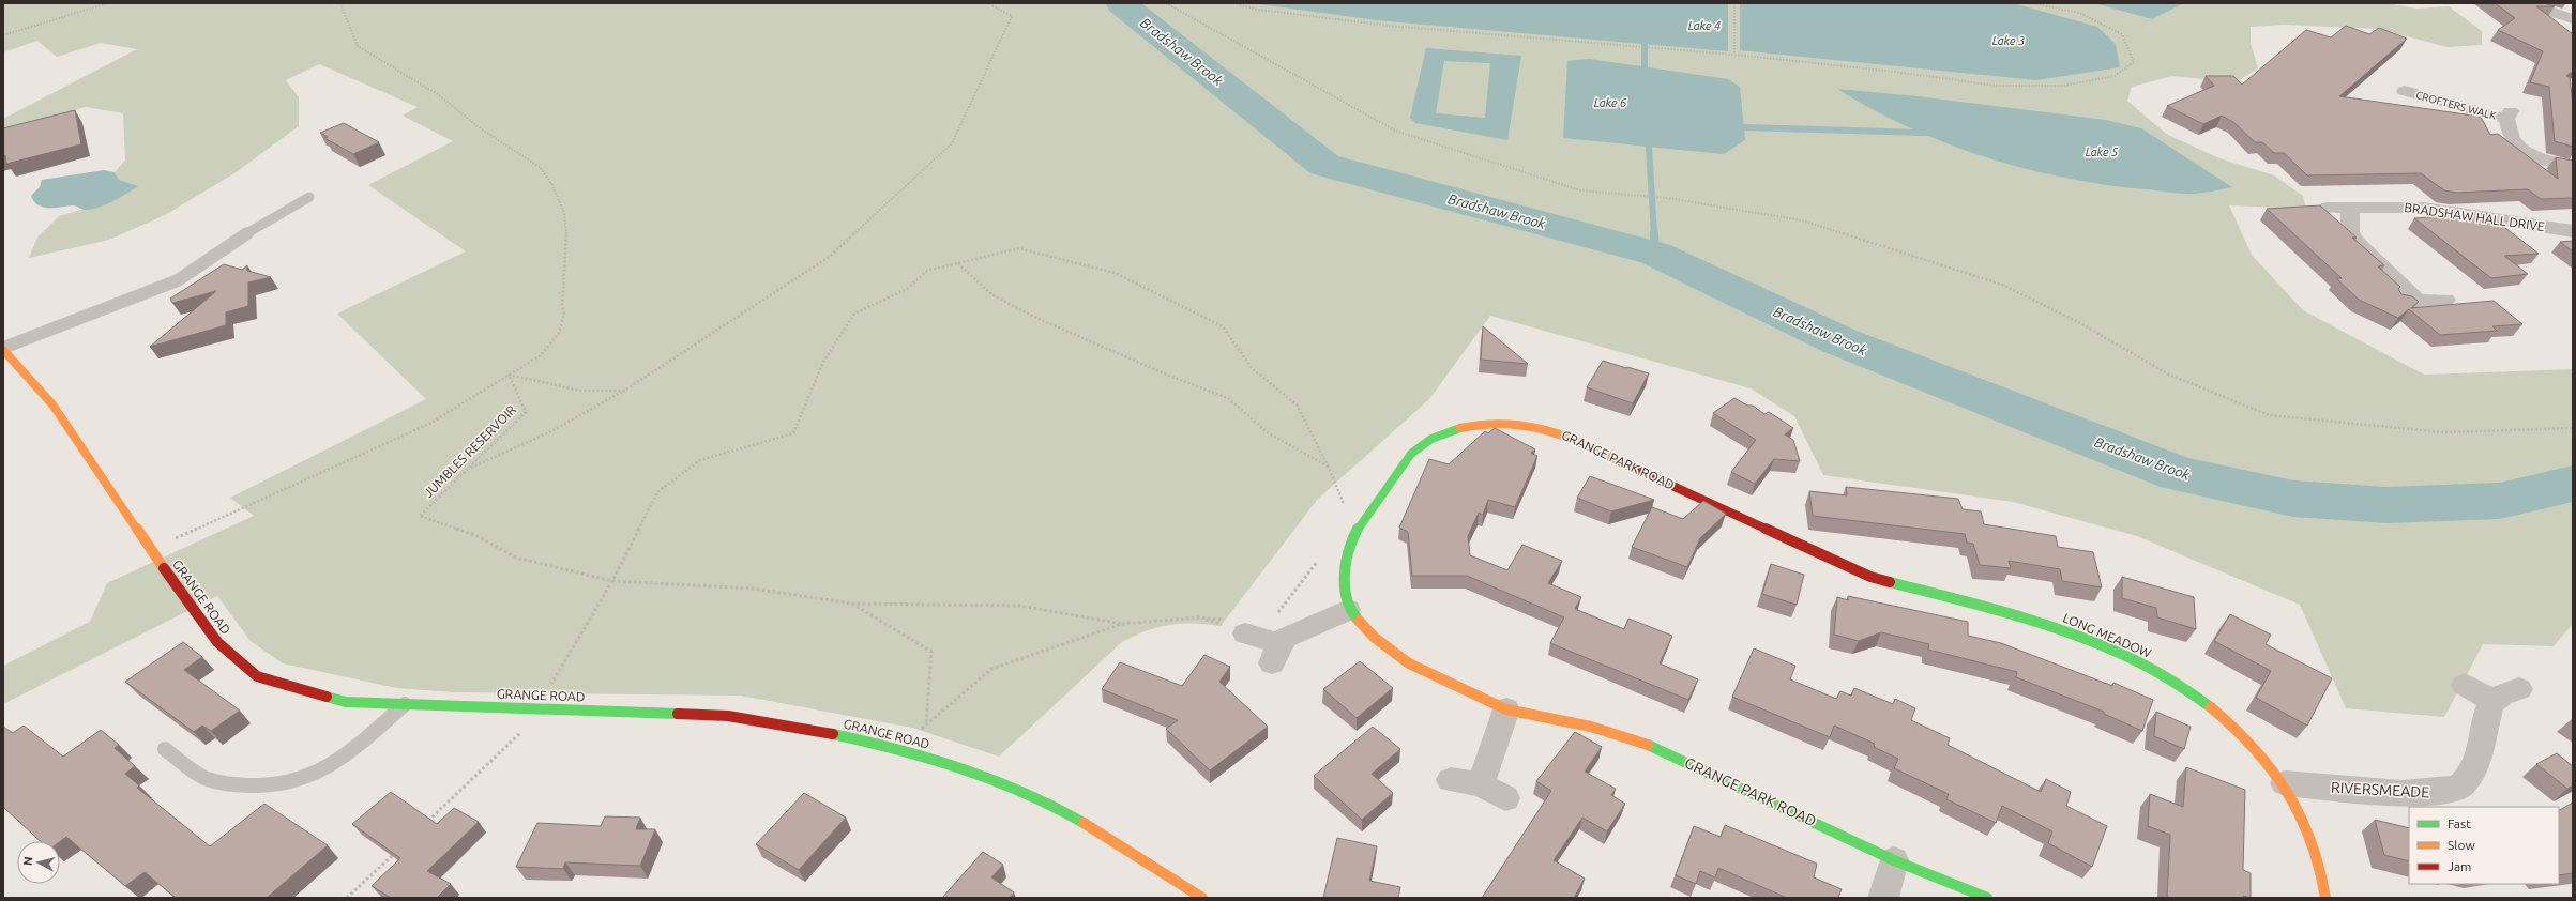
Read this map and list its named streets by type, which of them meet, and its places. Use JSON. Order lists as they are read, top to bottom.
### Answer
{
  "streets": {
    "street": [
      "CROFTERS WALK",
      "BRADSHAW HALL DRIVE",
      "GRANGE PARK ROAD",
      "GRANGE ROAD",
      "LONG MEADOW",
      "RIVERSMEADE"
    ],
    "path": ["JUMBLES RESERVOIR"]
  },
  "crossings": [
    ["GRANGE PARK ROAD", "LONG MEADOW"],
    ["LONG MEADOW", "RIVERSMEADE"]
  ],
  "water": [
    "Lake 4",
    "Lake 3",
    "Bradshaw Brook",
    "Lake 6",
    "Lake 5"
  ],
  "legend": ["Fast", "Slow", "Jam"],
  "north": "left"
}
